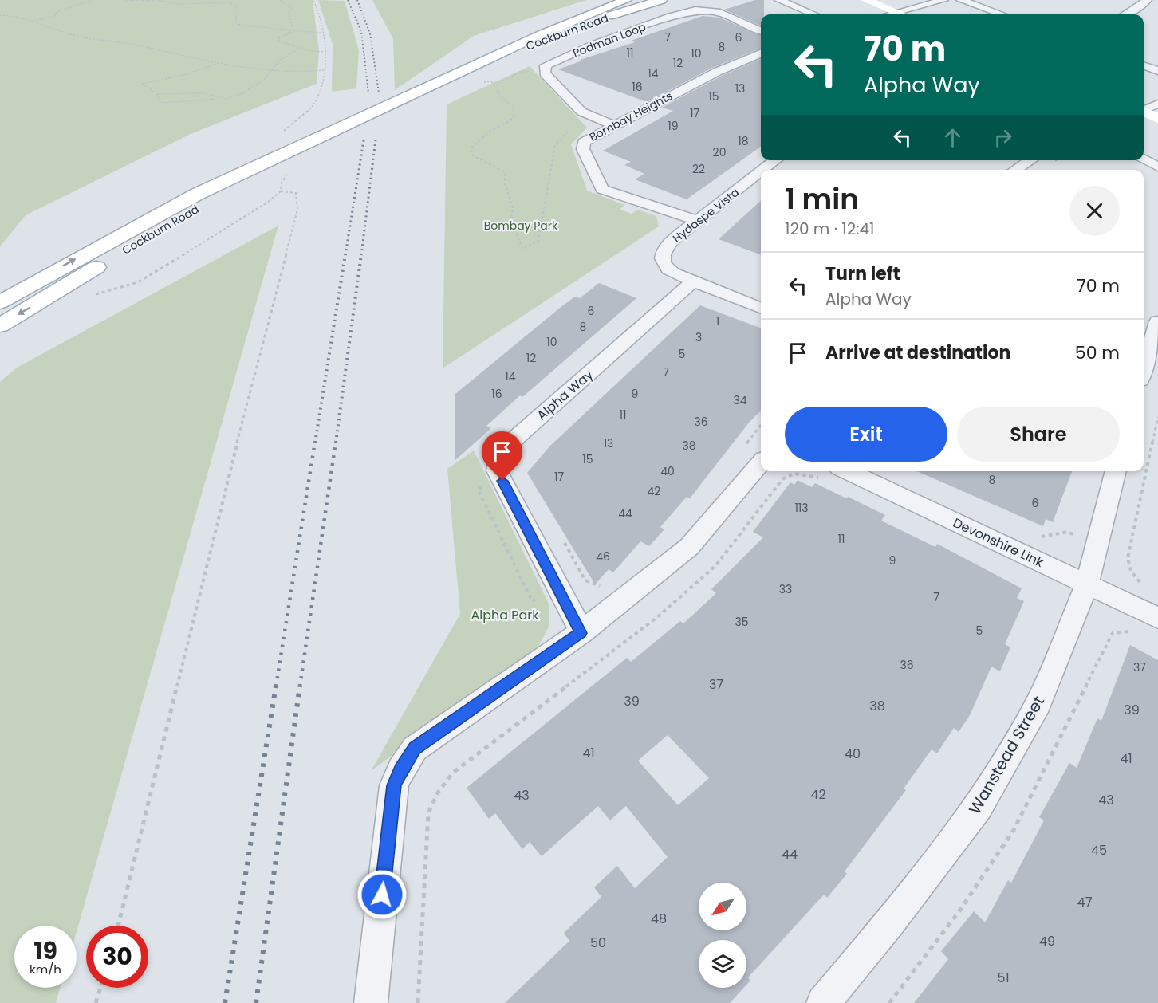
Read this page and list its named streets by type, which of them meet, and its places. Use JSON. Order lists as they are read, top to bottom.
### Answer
{
  "streets": {
    "main road": ["Cockburn Road"],
    "street": [
      "Podman Loop",
      "Bombay Heights",
      "Hydaspe Vista",
      "Alpha Way",
      "Devonshire Link",
      "Wanstead Street"
    ]
  },
  "crossings": [
    ["Podman Loop", "Bombay Heights"],
    ["Bombay Heights", "Hydaspe Vista"],
    ["Hydaspe Vista", "Alpha Way"],
    ["Devonshire Link", "Wanstead Street"]
  ],
  "parks": ["Bombay Park", "Alpha Park"],
  "house_numbers": [
    "7",
    "6",
    "8",
    "11",
    "10",
    "12",
    "14",
    "16",
    "13",
    "15",
    "17",
    "19",
    "18",
    "20",
    "22",
    "6",
    "1",
    "8",
    "3",
    "10",
    "5",
    "12",
    "7",
    "14",
    "16",
    "9",
    "34",
    "11",
    "36",
    "13",
    "38",
    "15",
    "40",
    "17",
    "8",
    "42",
    "6",
    "113",
    "44",
    "11",
    "46",
    "9",
    "33",
    "7",
    "35",
    "5",
    "36",
    "37",
    "37",
    "39",
    "38",
    "39",
    "41",
    "40",
    "41",
    "42",
    "43",
    "43",
    "45",
    "44",
    "47",
    "48",
    "49",
    "50",
    "51"
  ],
  "north": "bottom left",
  "page": {
    "turn": ["70 m", "Alpha Way"],
    "heading": ["1 min", "120 m · 12:41"],
    "list": [
      {
        "name": "Turn left",
        "note": "Alpha Way",
        "value": "70 m"
      },
      {
        "name": "Arrive at destination",
        "value": "50 m"
      }
    ],
    "buttons": ["Exit", "Share"],
    "speed": "19 km/h",
    "limit": "30"
  }
}
